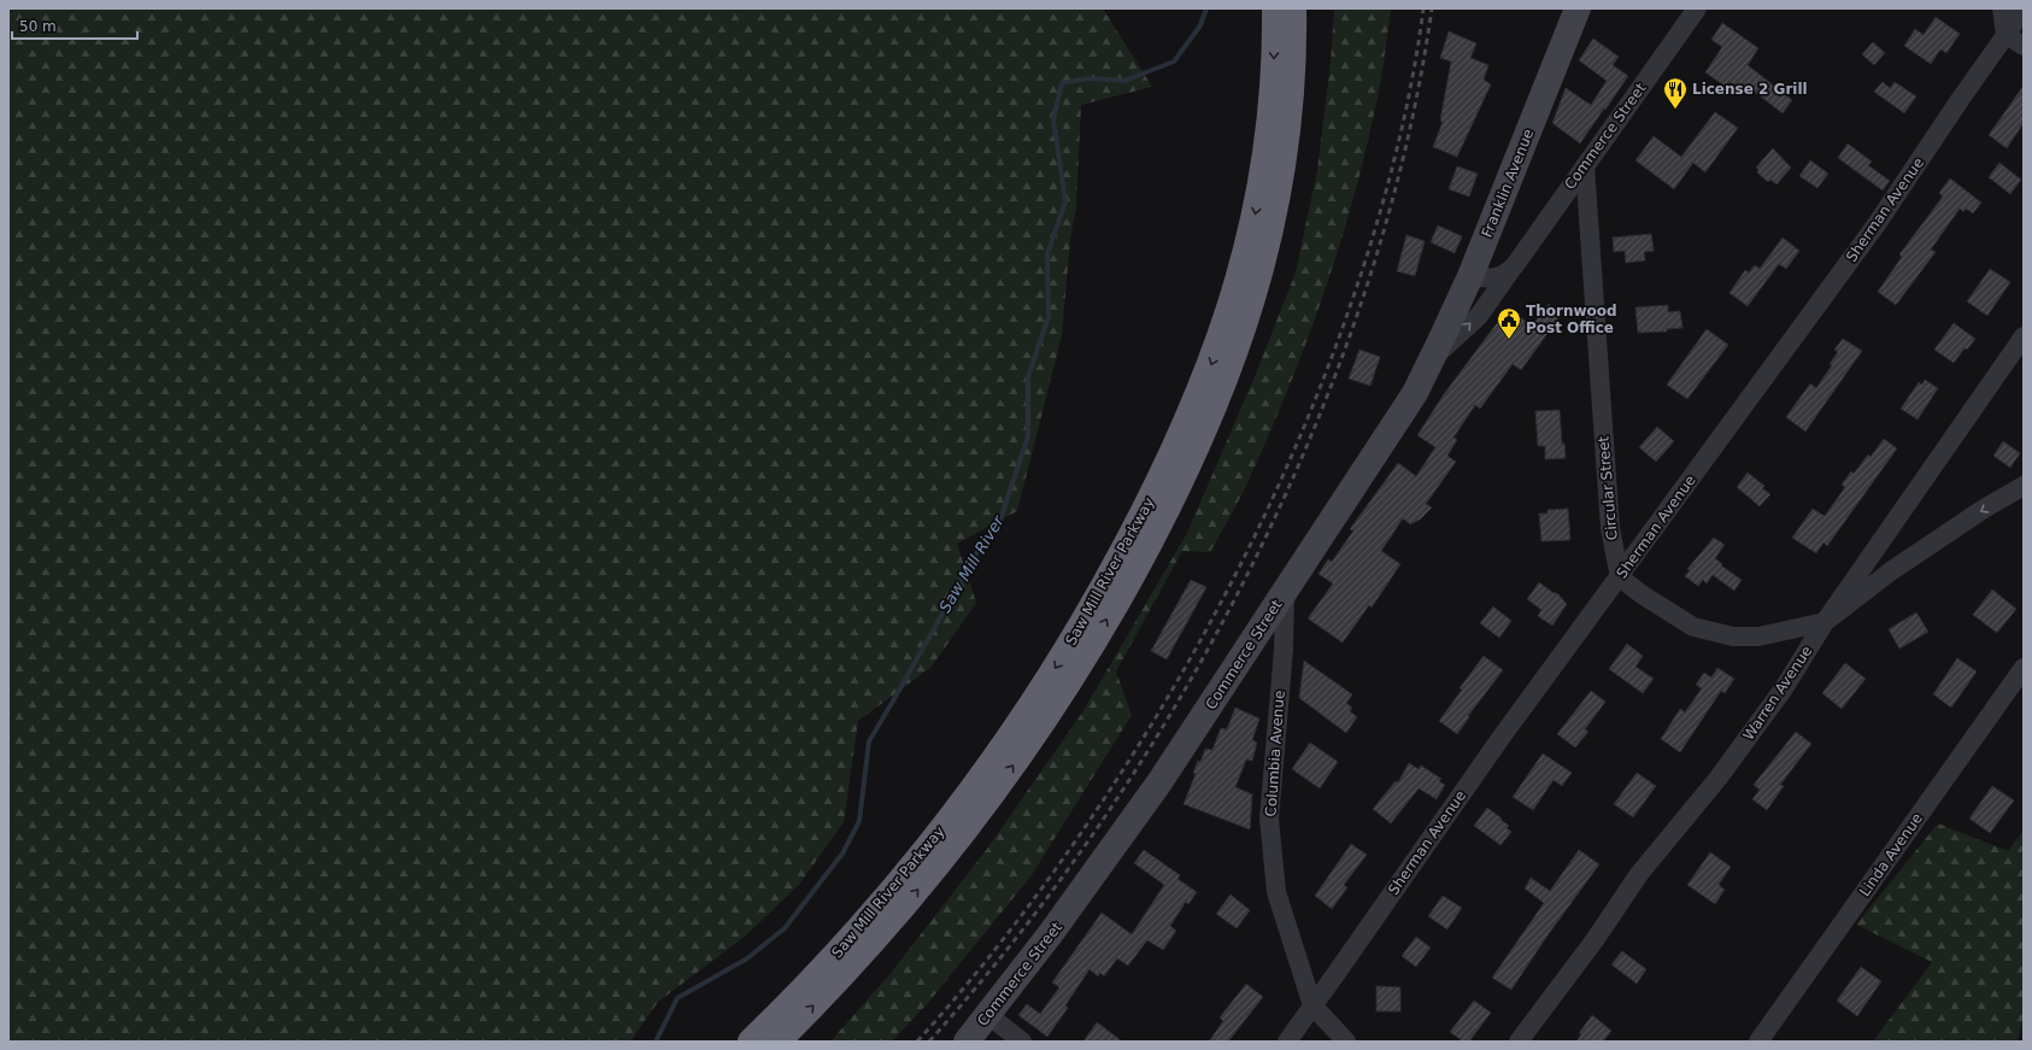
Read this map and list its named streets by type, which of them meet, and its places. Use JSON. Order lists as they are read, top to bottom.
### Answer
{
  "streets": {
    "highway": ["Saw Mill River Parkway"],
    "main road": ["Commerce Street", "Franklin Avenue"],
    "street": [
      "Sherman Avenue",
      "Circular Street",
      "Warren Avenue",
      "Columbia Avenue",
      "Linda Avenue"
    ]
  },
  "crossings": [
    ["Commerce Street", "Franklin Avenue"],
    ["Commerce Street", "Circular Street"],
    ["Commerce Street", "Columbia Avenue"],
    ["Sherman Avenue", "Circular Street"],
    ["Sherman Avenue", "Columbia Avenue"]
  ],
  "water": ["Saw Mill River"],
  "places": {
    "restaurant": ["License 2 Grill"],
    "public building": ["Thornwood Post Office"]
  },
  "scale_bar": "50 m"
}
